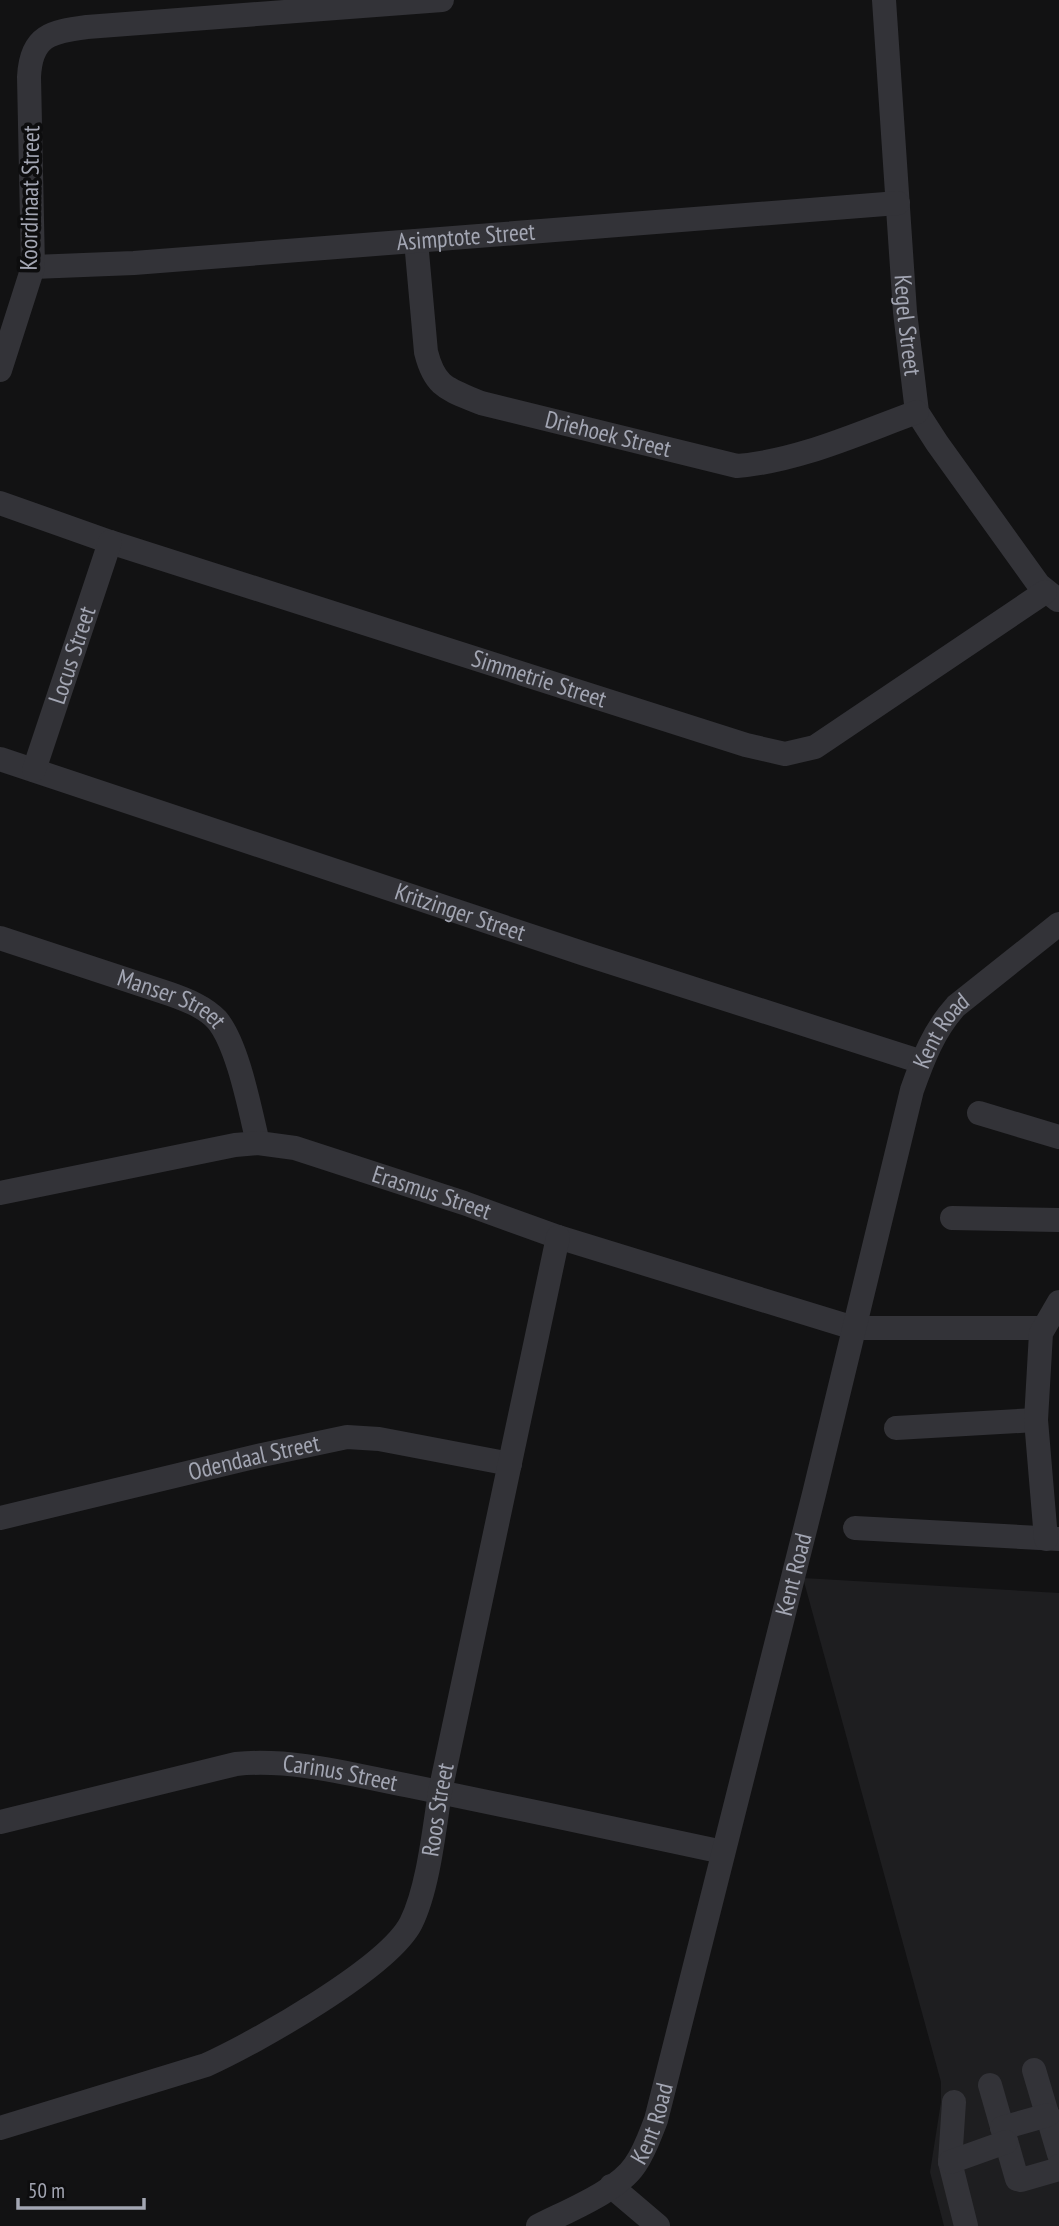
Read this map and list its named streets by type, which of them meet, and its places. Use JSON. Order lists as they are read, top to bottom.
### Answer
{
  "streets": {
    "street": [
      "Koordinaat Street",
      "Asimptote Street",
      "Kegel Street",
      "Driehoek Street",
      "Locus Street",
      "Simmetrie Street",
      "Kritzinger Street",
      "Manser Street",
      "Kent Road",
      "Erasmus Street",
      "Odendaal Street",
      "Carinus Street",
      "Roos Street"
    ]
  },
  "crossings": [
    ["Koordinaat Street", "Asimptote Street"],
    ["Asimptote Street", "Kegel Street"],
    ["Asimptote Street", "Driehoek Street"],
    ["Kegel Street", "Driehoek Street"],
    ["Kegel Street", "Simmetrie Street"],
    ["Locus Street", "Simmetrie Street"],
    ["Locus Street", "Kritzinger Street"],
    ["Kritzinger Street", "Kent Road"],
    ["Manser Street", "Erasmus Street"],
    ["Kent Road", "Erasmus Street"],
    ["Kent Road", "Carinus Street"],
    ["Erasmus Street", "Roos Street"],
    ["Odendaal Street", "Roos Street"],
    ["Carinus Street", "Roos Street"]
  ],
  "scale_bar": "50 m"
}
